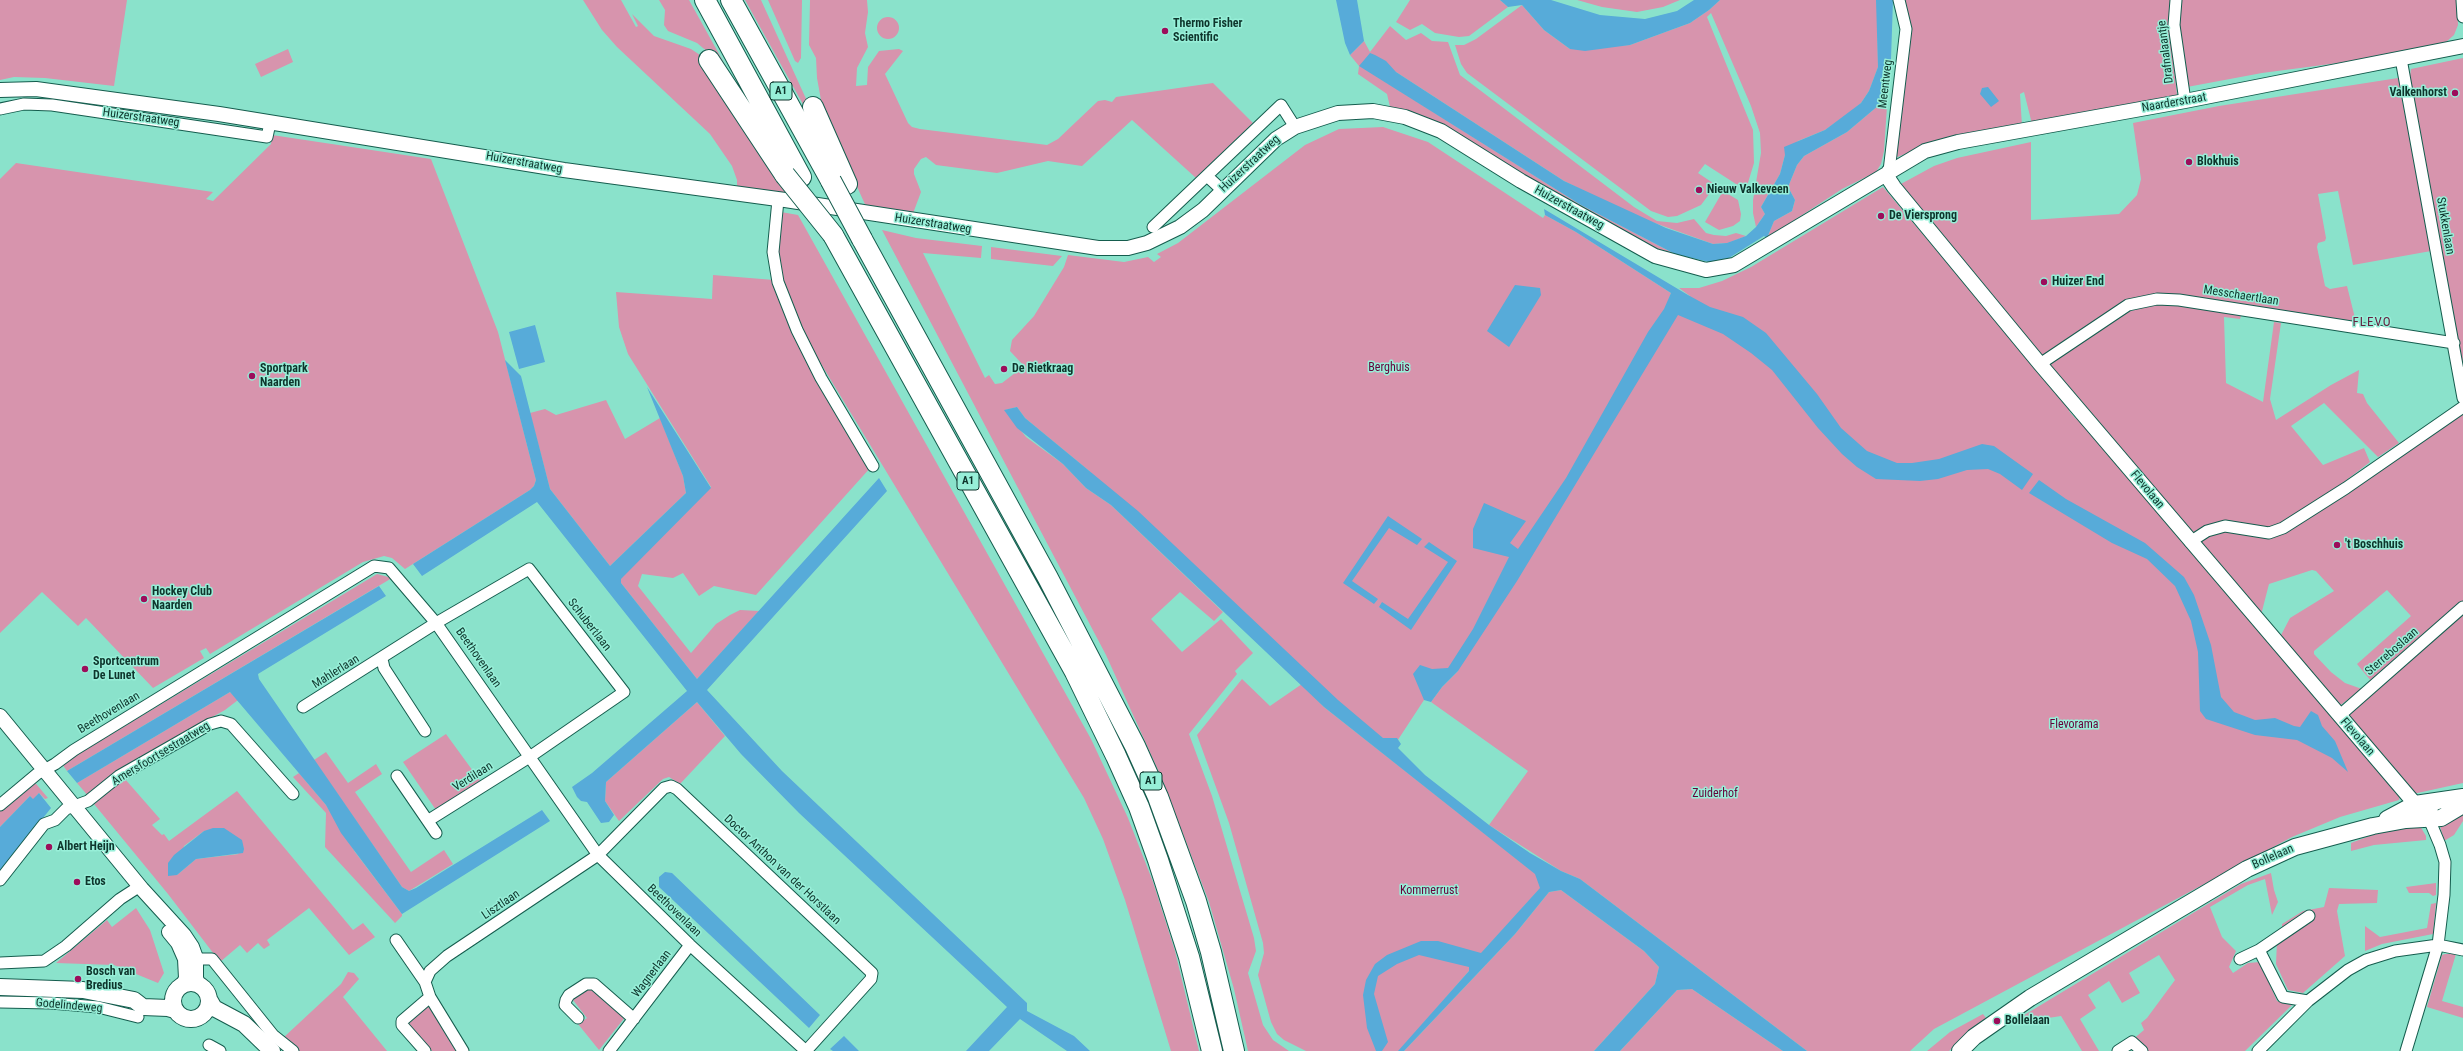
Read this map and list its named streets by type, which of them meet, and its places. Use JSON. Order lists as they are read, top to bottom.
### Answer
{
  "streets": {
    "highway": ["A1"],
    "main road": ["Bollelaan", "Godelindeweg"],
    "street": [
      "Drafnalaantje",
      "Meentweg",
      "Naarderstraat",
      "Huizerstraatweg",
      "Stukkenlaan",
      "Messchaertlaan",
      "Flevolaan",
      "Schubertlaan",
      "Sterreboslaan",
      "Beethovenlaan",
      "Mahlerlaan",
      "Amersfoortsestraatweg",
      "Verdilaan",
      "Doctor Anthon van der Horstlaan",
      "Lisztlaan",
      "Wagnerlaan"
    ]
  },
  "crossings": [
    ["Drafnalaantje", "Naarderstraat"],
    ["Meentweg", "Naarderstraat"],
    ["Meentweg", "Huizerstraatweg"],
    ["Meentweg", "Flevolaan"],
    ["Naarderstraat", "Huizerstraatweg"],
    ["Naarderstraat", "Stukkenlaan"],
    ["Naarderstraat", "Flevolaan"],
    ["Huizerstraatweg", "Flevolaan"],
    ["Stukkenlaan", "Messchaertlaan"],
    ["Messchaertlaan", "Flevolaan"],
    ["Flevolaan", "Sterreboslaan"],
    ["Flevolaan", "Bollelaan"],
    ["Schubertlaan", "Beethovenlaan"],
    ["Schubertlaan", "Mahlerlaan"],
    ["Schubertlaan", "Verdilaan"],
    ["Beethovenlaan", "Mahlerlaan"],
    ["Beethovenlaan", "Verdilaan"],
    ["Beethovenlaan", "Doctor Anthon van der Horstlaan"],
    ["Beethovenlaan", "Lisztlaan"],
    ["Beethovenlaan", "Wagnerlaan"],
    ["Doctor Anthon van der Horstlaan", "Lisztlaan"]
  ],
  "districts": ["FLEVO"],
  "parks": [
    "Berghuis",
    "Flevorama",
    "Zuiderhof",
    "Kommerrust"
  ],
  "places": [
    "Thermo Fisher Scientific",
    "Valkenhorst",
    "Blokhuis",
    "Nieuw Valkeveen",
    "De Viersprong",
    "Huizer End",
    "De Rietkraag",
    "Sportpark Naarden",
    "'t Boschhuis",
    "Hockey Club Naarden",
    "Sportcentrum De Lunet",
    "Albert Heijn",
    "Etos",
    "Bosch van Bredius",
    "Bollelaan"
  ]
}
